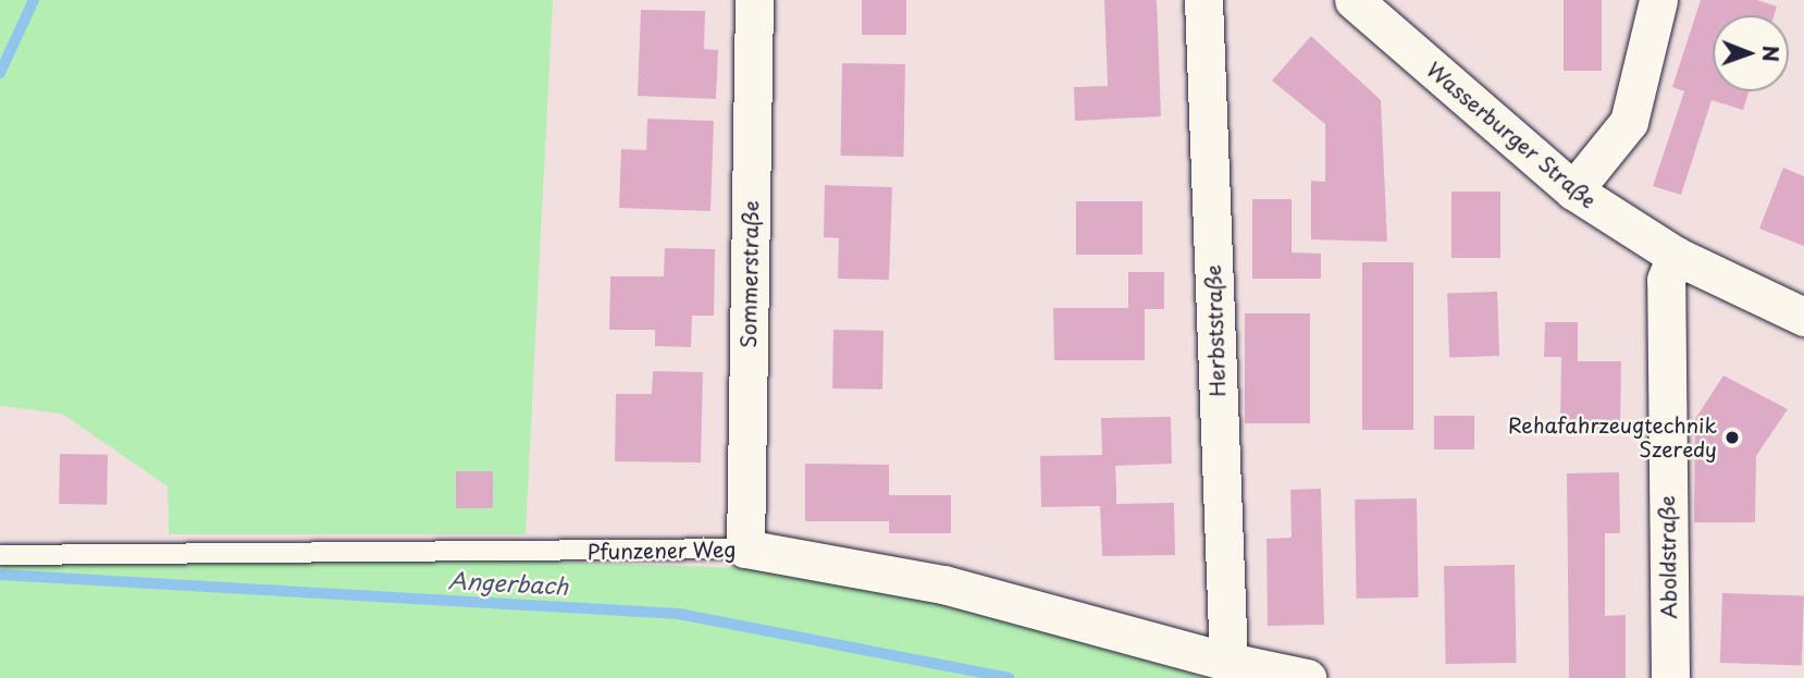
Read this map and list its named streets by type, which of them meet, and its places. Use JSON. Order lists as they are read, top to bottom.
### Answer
{
  "streets": {
    "street": [
      "Wasserburger Straße",
      "Sommerstraße",
      "Herbststraße",
      "Pfunzener Weg",
      "Aboldstraße"
    ]
  },
  "crossings": [
    ["Wasserburger Straße", "Aboldstraße"],
    ["Sommerstraße", "Pfunzener Weg"],
    ["Herbststraße", "Pfunzener Weg"]
  ],
  "water": ["Angerbach"],
  "places": ["Rehafahrzeugtechnik Szeredy"],
  "north": "right"
}
